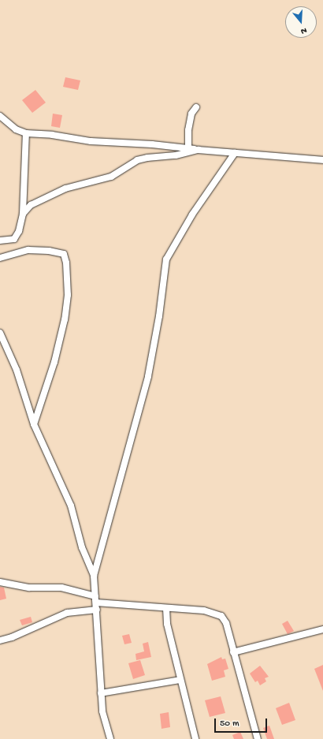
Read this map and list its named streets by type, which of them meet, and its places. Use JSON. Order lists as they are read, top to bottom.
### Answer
{
  "scale_bar": "50 m",
  "north": "bottom"
}
